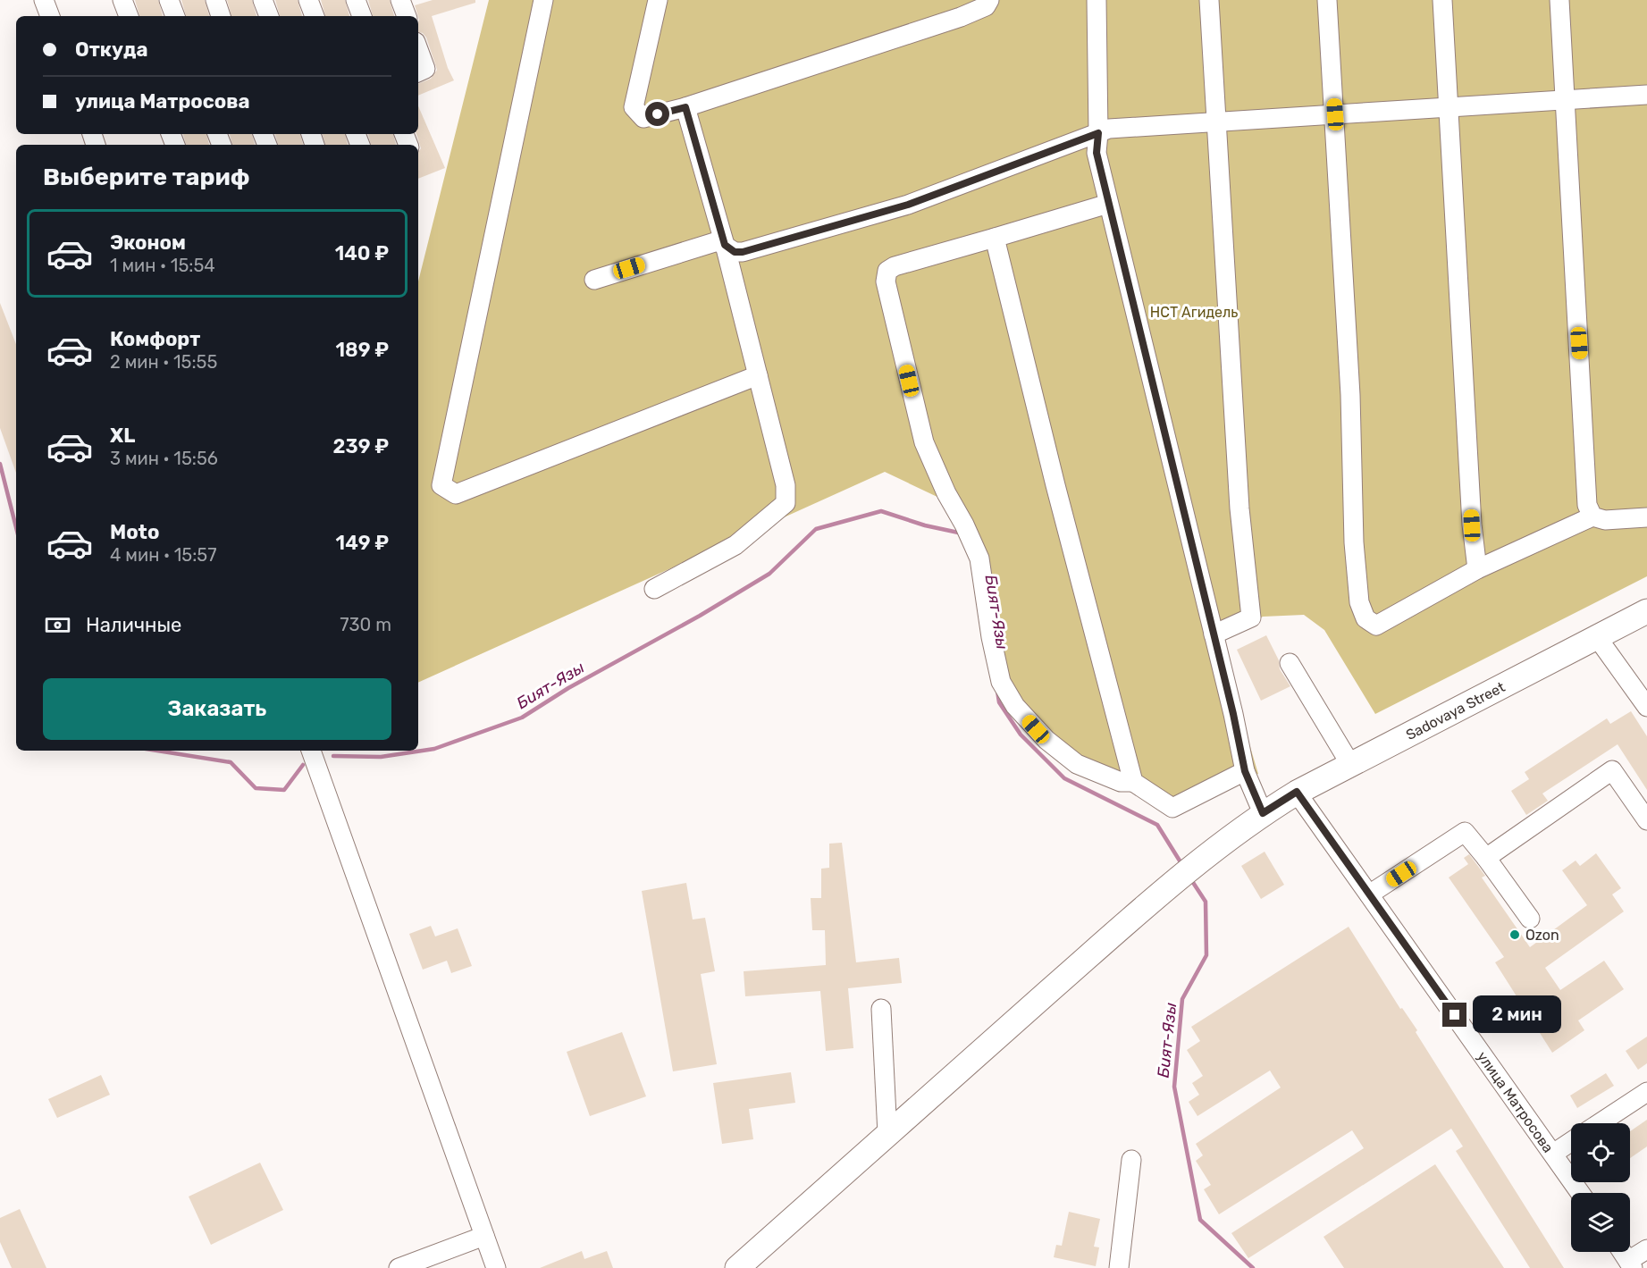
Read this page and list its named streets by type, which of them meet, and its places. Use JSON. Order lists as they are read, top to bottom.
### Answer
{
  "streets": {
    "main road": ["Sadovaya Street"],
    "street": ["улица Матросова"]
  },
  "crossings": [
    ["Sadovaya Street", "улица Матросова"]
  ],
  "water": ["Бият-Язы"],
  "parks": ["НСТ Агидель"],
  "places": ["Ozon"],
  "page": {
    "banner": ["Откуда", "улица Матросова"],
    "heading": "Выберите тариф",
    "list": [
      {
        "name": "Эконом",
        "note": "1 мин · 15:54",
        "value": "140 ₽"
      },
      {
        "name": "Комфорт",
        "note": "2 мин · 15:55",
        "value": "189 ₽"
      },
      {
        "name": "XL",
        "note": "3 мин · 15:56",
        "value": "239 ₽"
      },
      {
        "name": "Moto",
        "note": "4 мин · 15:57",
        "value": "149 ₽"
      }
    ],
    "pay": ["Наличные", "730 m"],
    "buttons": "Заказать",
    "bubble": "2 мин"
  }
}
